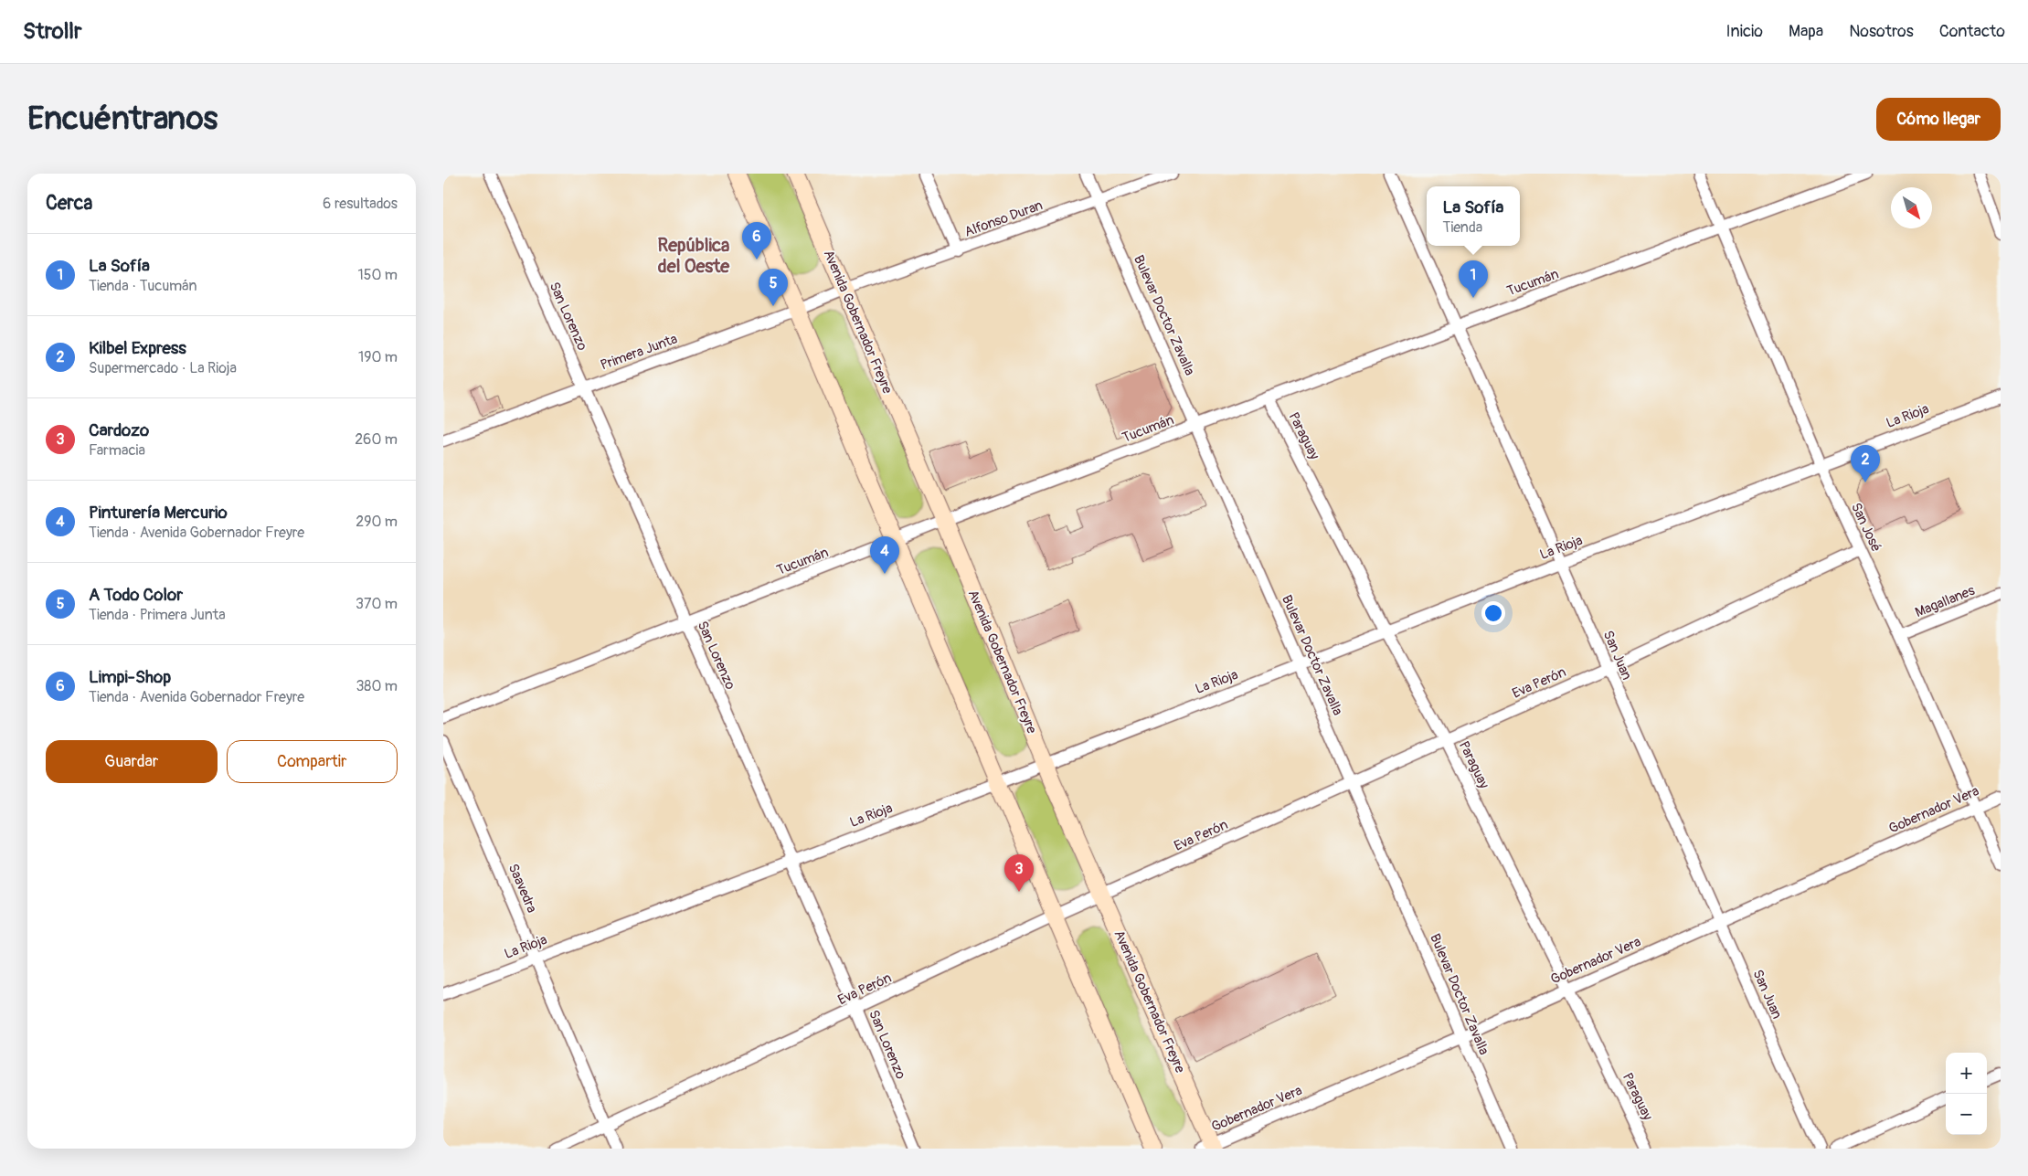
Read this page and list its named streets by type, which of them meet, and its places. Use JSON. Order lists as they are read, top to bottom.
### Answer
{
  "streets": {
    "main road": ["Avenida Gobernador Freyre"],
    "street": [
      "Alfonso Duran",
      "Tucumán",
      "Bulevar Doctor Zavalla",
      "San Lorenzo",
      "Primera Junta",
      "La Rioja",
      "Paraguay",
      "San José",
      "Magallanes",
      "San Juan",
      "Eva Perón",
      "Gobernador Vera",
      "Saavedra"
    ]
  },
  "crossings": [
    ["Alfonso Duran", "Bulevar Doctor Zavalla"],
    ["Alfonso Duran", "Avenida Gobernador Freyre"],
    ["Alfonso Duran", "Primera Junta"],
    ["Tucumán", "Bulevar Doctor Zavalla"],
    ["Tucumán", "San Lorenzo"],
    ["Tucumán", "Avenida Gobernador Freyre"],
    ["Tucumán", "Paraguay"],
    ["Tucumán", "San José"],
    ["Tucumán", "San Juan"],
    ["Bulevar Doctor Zavalla", "La Rioja"],
    ["Bulevar Doctor Zavalla", "Eva Perón"],
    ["Bulevar Doctor Zavalla", "Gobernador Vera"],
    ["San Lorenzo", "Primera Junta"],
    ["San Lorenzo", "La Rioja"],
    ["San Lorenzo", "Eva Perón"],
    ["Avenida Gobernador Freyre", "Primera Junta"],
    ["Avenida Gobernador Freyre", "La Rioja"],
    ["Avenida Gobernador Freyre", "Eva Perón"],
    ["Avenida Gobernador Freyre", "Gobernador Vera"],
    ["La Rioja", "Paraguay"],
    ["La Rioja", "San José"],
    ["La Rioja", "San Juan"],
    ["La Rioja", "Saavedra"],
    ["Paraguay", "Eva Perón"],
    ["Paraguay", "Gobernador Vera"],
    ["San José", "Magallanes"],
    ["San José", "Eva Perón"],
    ["San José", "Gobernador Vera"],
    ["San Juan", "Eva Perón"],
    ["San Juan", "Gobernador Vera"],
    ["Eva Perón", "Saavedra"]
  ],
  "districts": ["República del Oeste"],
  "north": "bottom right",
  "page": {
    "header": "Strollr",
    "nav": [
      "Inicio",
      "Mapa",
      "Nosotros",
      "Contacto"
    ],
    "buttons": [
      "Cómo llegar",
      ["Guardar", "Compartir"]
    ],
    "title": "Encuéntranos",
    "heading": ["Cerca", "6 resultados"],
    "popup": ["La Sofía", "Tienda"],
    "pins": [
      "6",
      "1",
      "5",
      "2",
      "4",
      "3"
    ],
    "list": [
      {
        "mark": "1",
        "name": "La Sofía",
        "note": "Tienda · Tucumán",
        "value": "150 m"
      },
      {
        "mark": "2",
        "name": "Kilbel Express",
        "note": "Supermercado · La Rioja",
        "value": "190 m"
      },
      {
        "mark": "3",
        "name": "Cardozo",
        "note": "Farmacia",
        "value": "260 m"
      },
      {
        "mark": "4",
        "name": "Pinturería Mercurio",
        "note": "Tienda · Avenida Gobernador Freyre",
        "value": "290 m"
      },
      {
        "mark": "5",
        "name": "A Todo Color",
        "note": "Tienda · Primera Junta",
        "value": "370 m"
      },
      {
        "mark": "6",
        "name": "Limpi-Shop",
        "note": "Tienda · Avenida Gobernador Freyre",
        "value": "380 m"
      }
    ],
    "map_buttons": ["+", "−"]
  }
}
